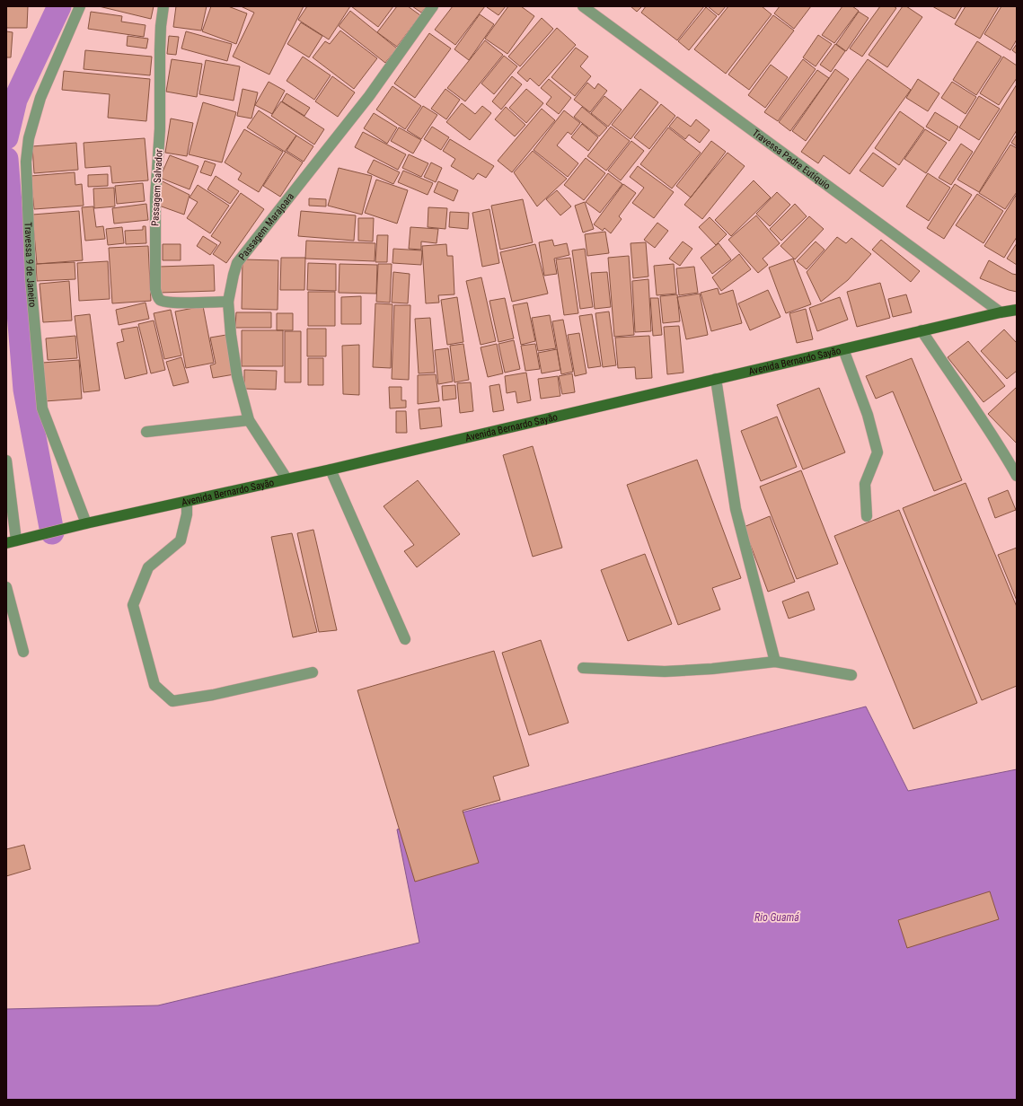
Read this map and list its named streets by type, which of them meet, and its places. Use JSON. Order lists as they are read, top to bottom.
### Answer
{
  "streets": {
    "main road": ["Avenida Bernardo Sayão"],
    "street": [
      "Travessa Padre Eutíquio",
      "Passagem Salvador",
      "Passagem Marajoara",
      "Travessa 9 de Janeiro"
    ]
  },
  "crossings": [
    ["Travessa Padre Eutíquio", "Avenida Bernardo Sayão"],
    ["Passagem Salvador", "Passagem Marajoara"],
    ["Passagem Marajoara", "Avenida Bernardo Sayão"],
    ["Travessa 9 de Janeiro", "Avenida Bernardo Sayão"]
  ],
  "water": ["Rio Guamá"]
}
